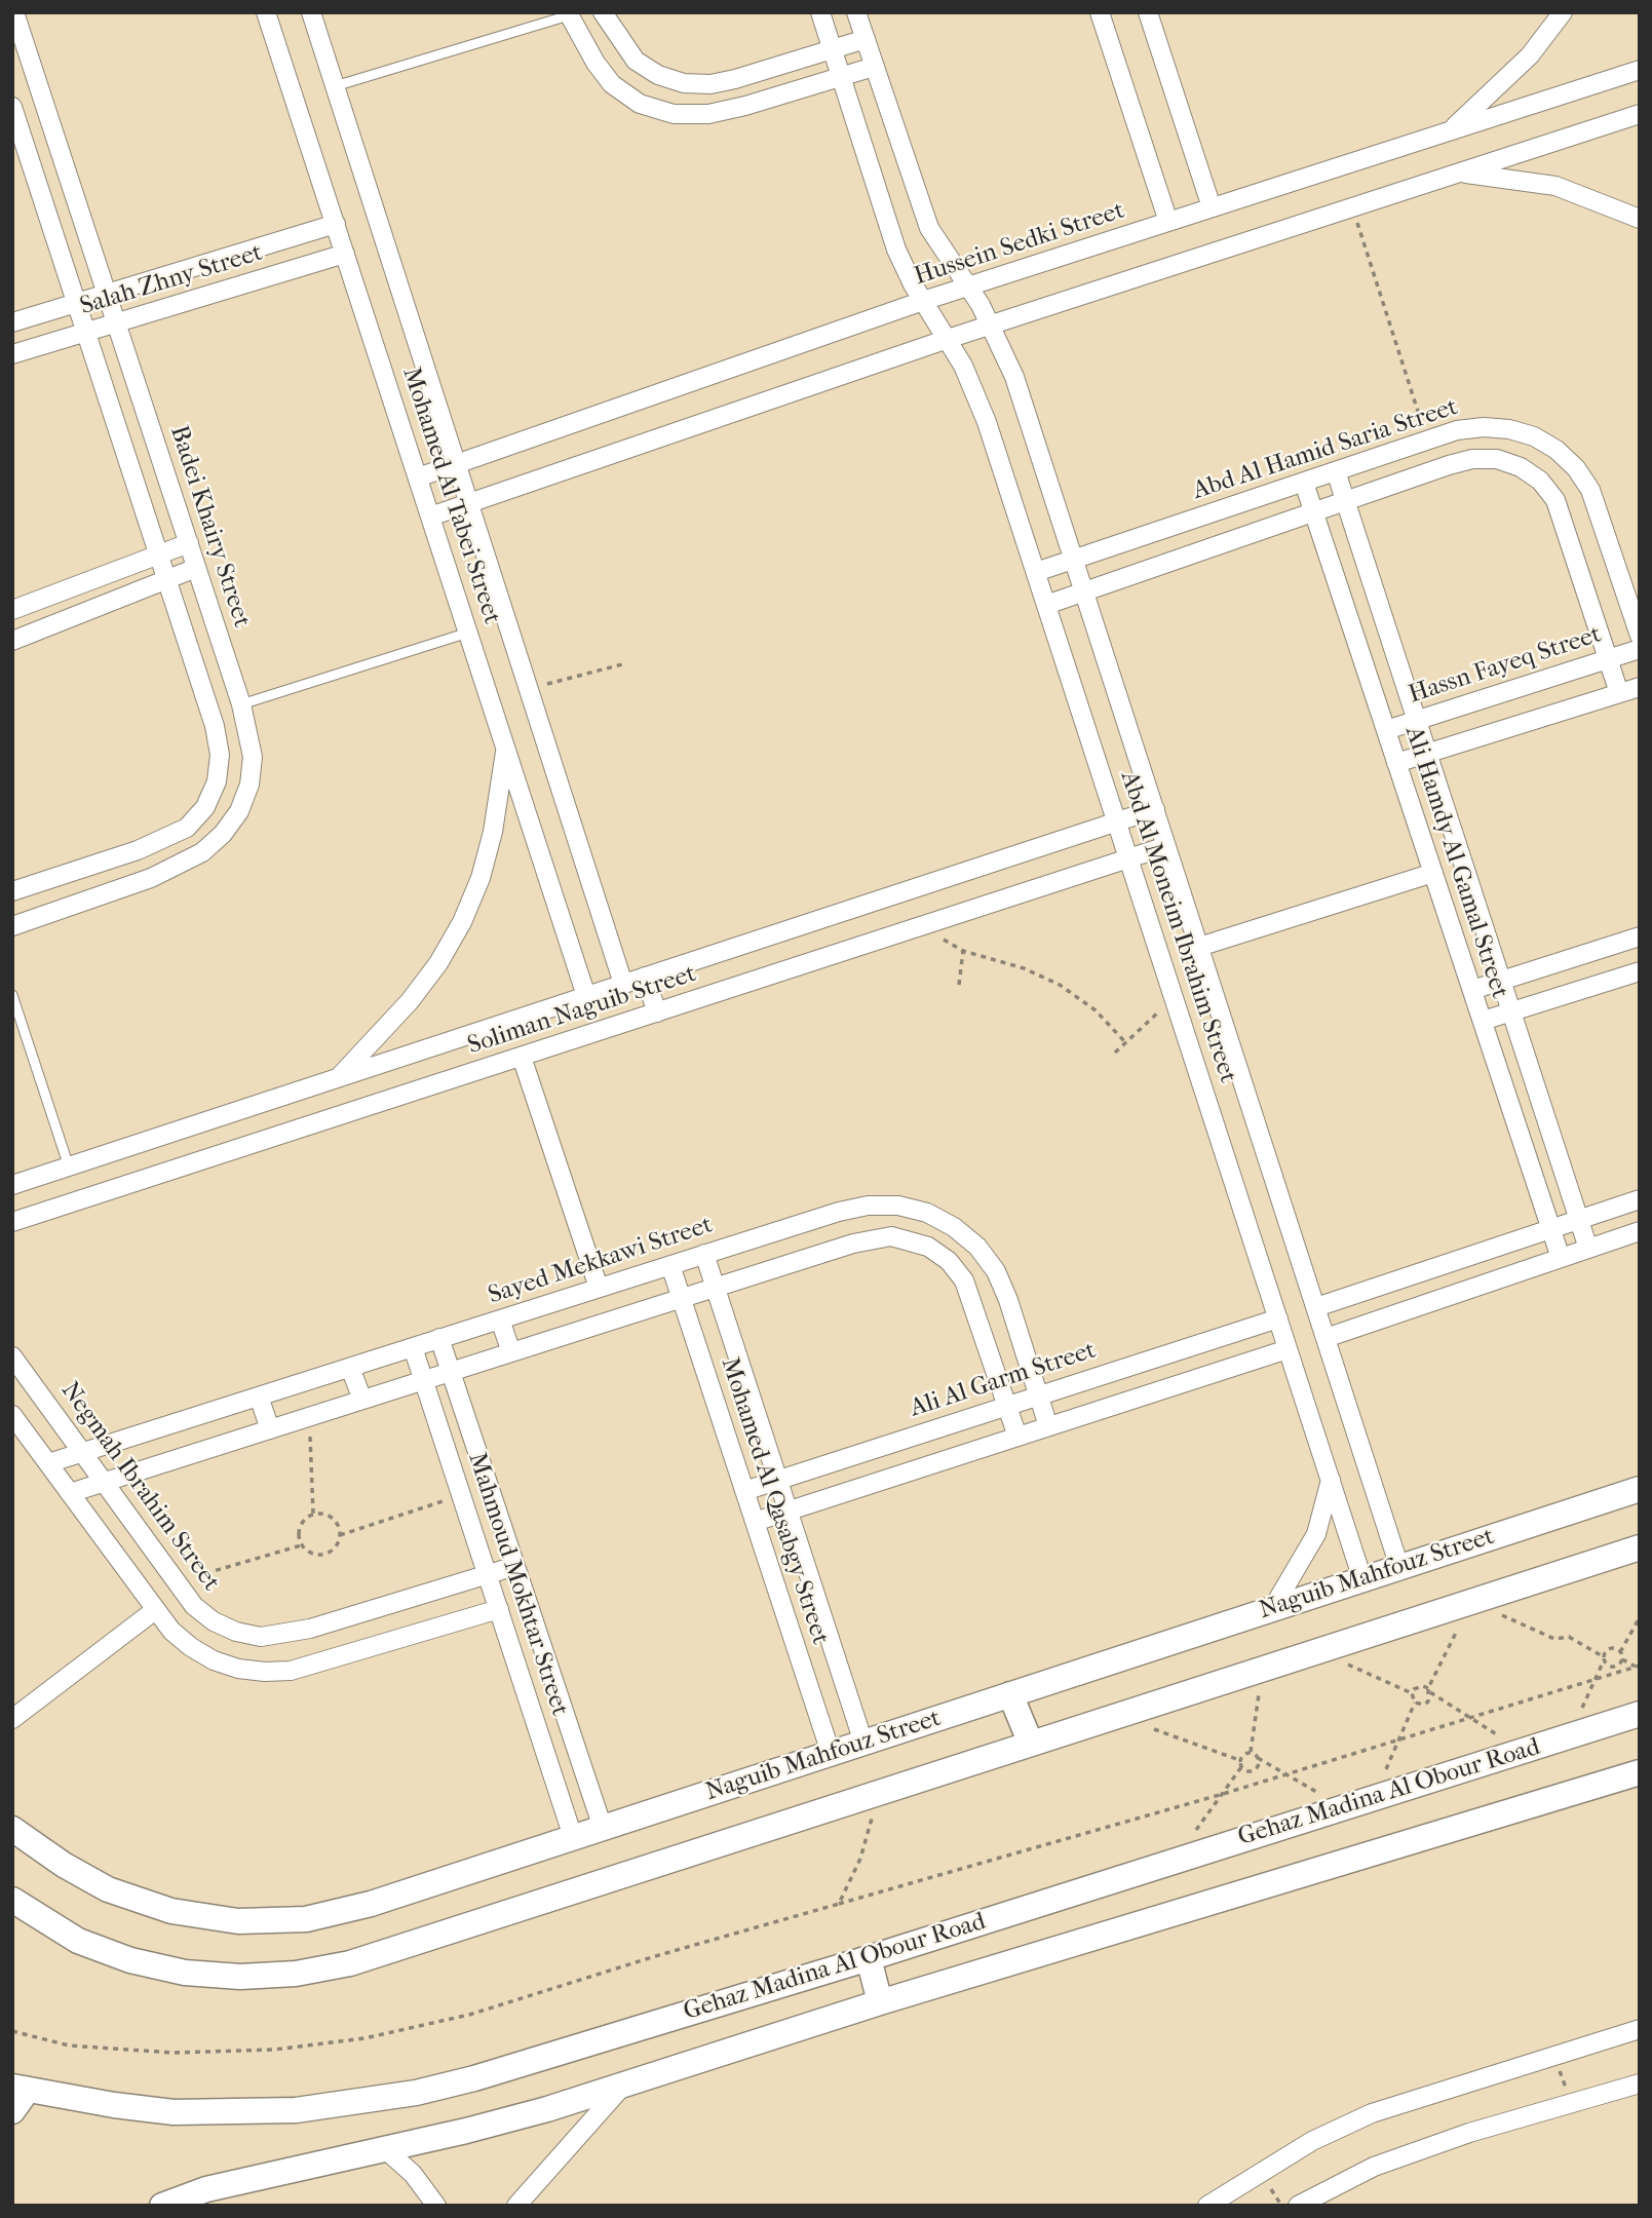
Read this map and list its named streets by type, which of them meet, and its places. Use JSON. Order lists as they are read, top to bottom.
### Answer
{
  "streets": {
    "street": [
      "Hussein Sedki Street",
      "Salah Zhny Street",
      "Abd Al Hamid Saria Street",
      "Mohamed Al Tabei Street",
      "Badei Khairy Street",
      "Hassn Fayeq Street",
      "Ali Hamdy Al Gamal Street",
      "Abd Al Moneim Ibrahim Street",
      "Soliman Naguib Street",
      "Sayed Mekkawi Street",
      "Ali Al Garm Street",
      "Negmah Ibrahim Street",
      "Mohamed Al Qasabgy Street",
      "Naguib Mahfouz Street",
      "Mahmoud Mokhtar Street",
      "Gehaz Madina Al Obour Road"
    ]
  },
  "crossings": [
    ["Hussein Sedki Street", "Mohamed Al Tabei Street"],
    ["Hussein Sedki Street", "Abd Al Moneim Ibrahim Street"],
    ["Salah Zhny Street", "Mohamed Al Tabei Street"],
    ["Salah Zhny Street", "Badei Khairy Street"],
    ["Abd Al Hamid Saria Street", "Hassn Fayeq Street"],
    ["Abd Al Hamid Saria Street", "Ali Hamdy Al Gamal Street"],
    ["Abd Al Hamid Saria Street", "Abd Al Moneim Ibrahim Street"],
    ["Mohamed Al Tabei Street", "Soliman Naguib Street"],
    ["Hassn Fayeq Street", "Ali Hamdy Al Gamal Street"],
    ["Abd Al Moneim Ibrahim Street", "Soliman Naguib Street"],
    ["Abd Al Moneim Ibrahim Street", "Ali Al Garm Street"],
    ["Abd Al Moneim Ibrahim Street", "Naguib Mahfouz Street"],
    ["Sayed Mekkawi Street", "Ali Al Garm Street"],
    ["Sayed Mekkawi Street", "Negmah Ibrahim Street"],
    ["Sayed Mekkawi Street", "Mohamed Al Qasabgy Street"],
    ["Sayed Mekkawi Street", "Mahmoud Mokhtar Street"],
    ["Ali Al Garm Street", "Mohamed Al Qasabgy Street"],
    ["Negmah Ibrahim Street", "Mahmoud Mokhtar Street"],
    ["Mohamed Al Qasabgy Street", "Naguib Mahfouz Street"],
    ["Naguib Mahfouz Street", "Mahmoud Mokhtar Street"]
  ]
}
